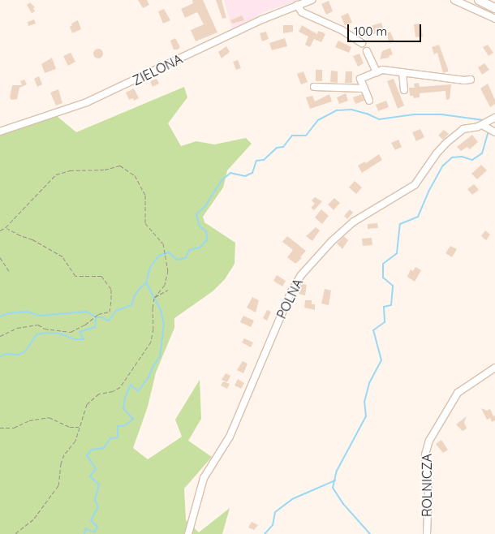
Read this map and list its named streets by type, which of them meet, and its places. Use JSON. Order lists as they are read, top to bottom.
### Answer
{
  "streets": {
    "street": ["ZIELONA", "POLNA", "ROLNICZA"]
  },
  "scale_bar": "100 m"
}
